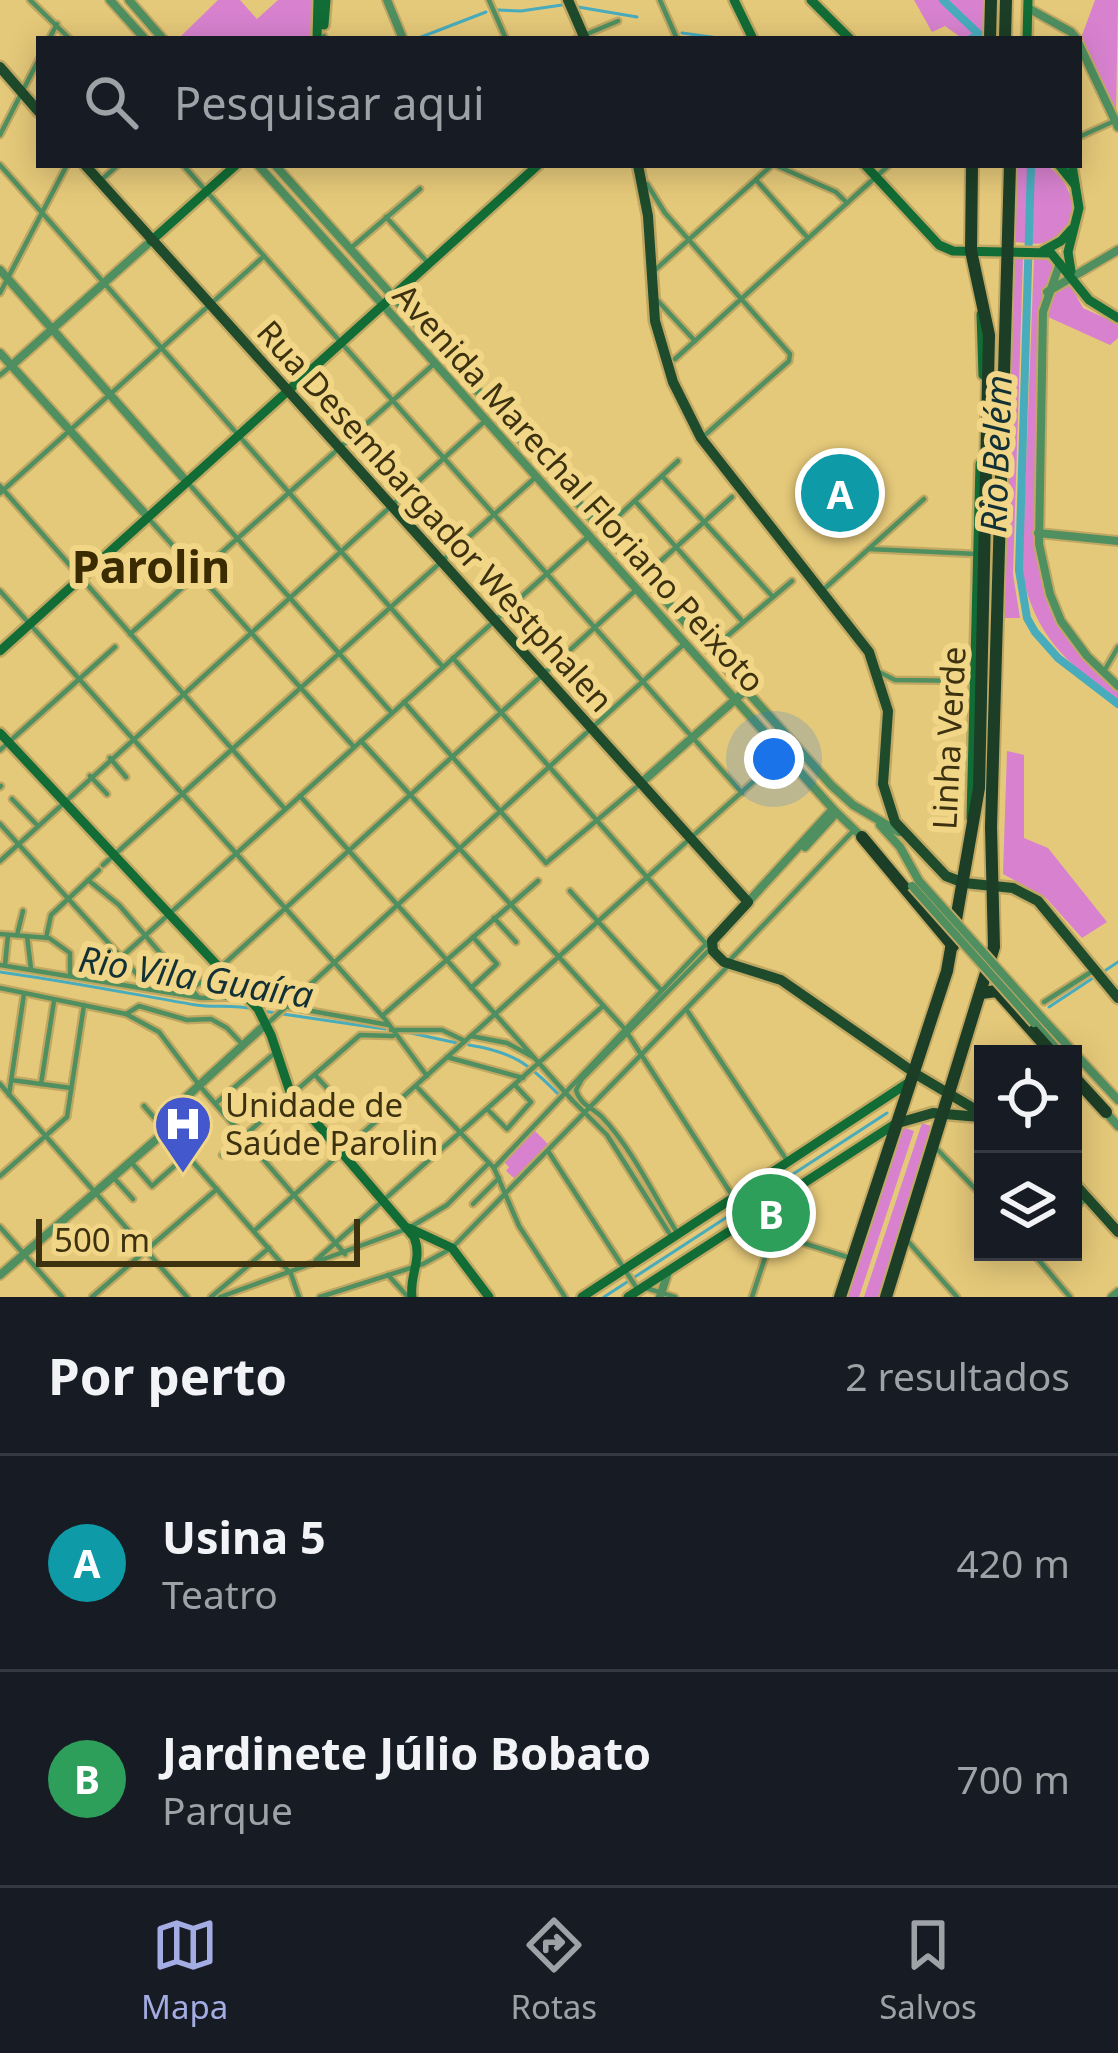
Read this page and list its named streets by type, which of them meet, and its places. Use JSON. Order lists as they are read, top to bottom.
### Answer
{
  "streets": {
    "highway": ["Linha Verde"],
    "main road": ["Rua Desembargador Westphalen"],
    "street": ["Avenida Marechal Floriano Peixoto"]
  },
  "districts": ["Parolin"],
  "water": ["Rio Belém", "Rio Vila Guaíra"],
  "places": {
    "hospital": ["Unidade de Saúde Parolin"]
  },
  "scale_bar": "500 m",
  "page": {
    "search": "Pesquisar aqui",
    "pins": ["A", "B"],
    "scale": "500 m",
    "heading": ["Por perto", "2 resultados"],
    "list": [
      {
        "mark": "A",
        "name": "Usina 5",
        "note": "Teatro",
        "value": "420 m"
      },
      {
        "mark": "B",
        "name": "Jardinete Júlio Bobato",
        "note": "Parque",
        "value": "700 m"
      }
    ],
    "nav": ["Mapa", "Rotas", "Salvos"]
  }
}
